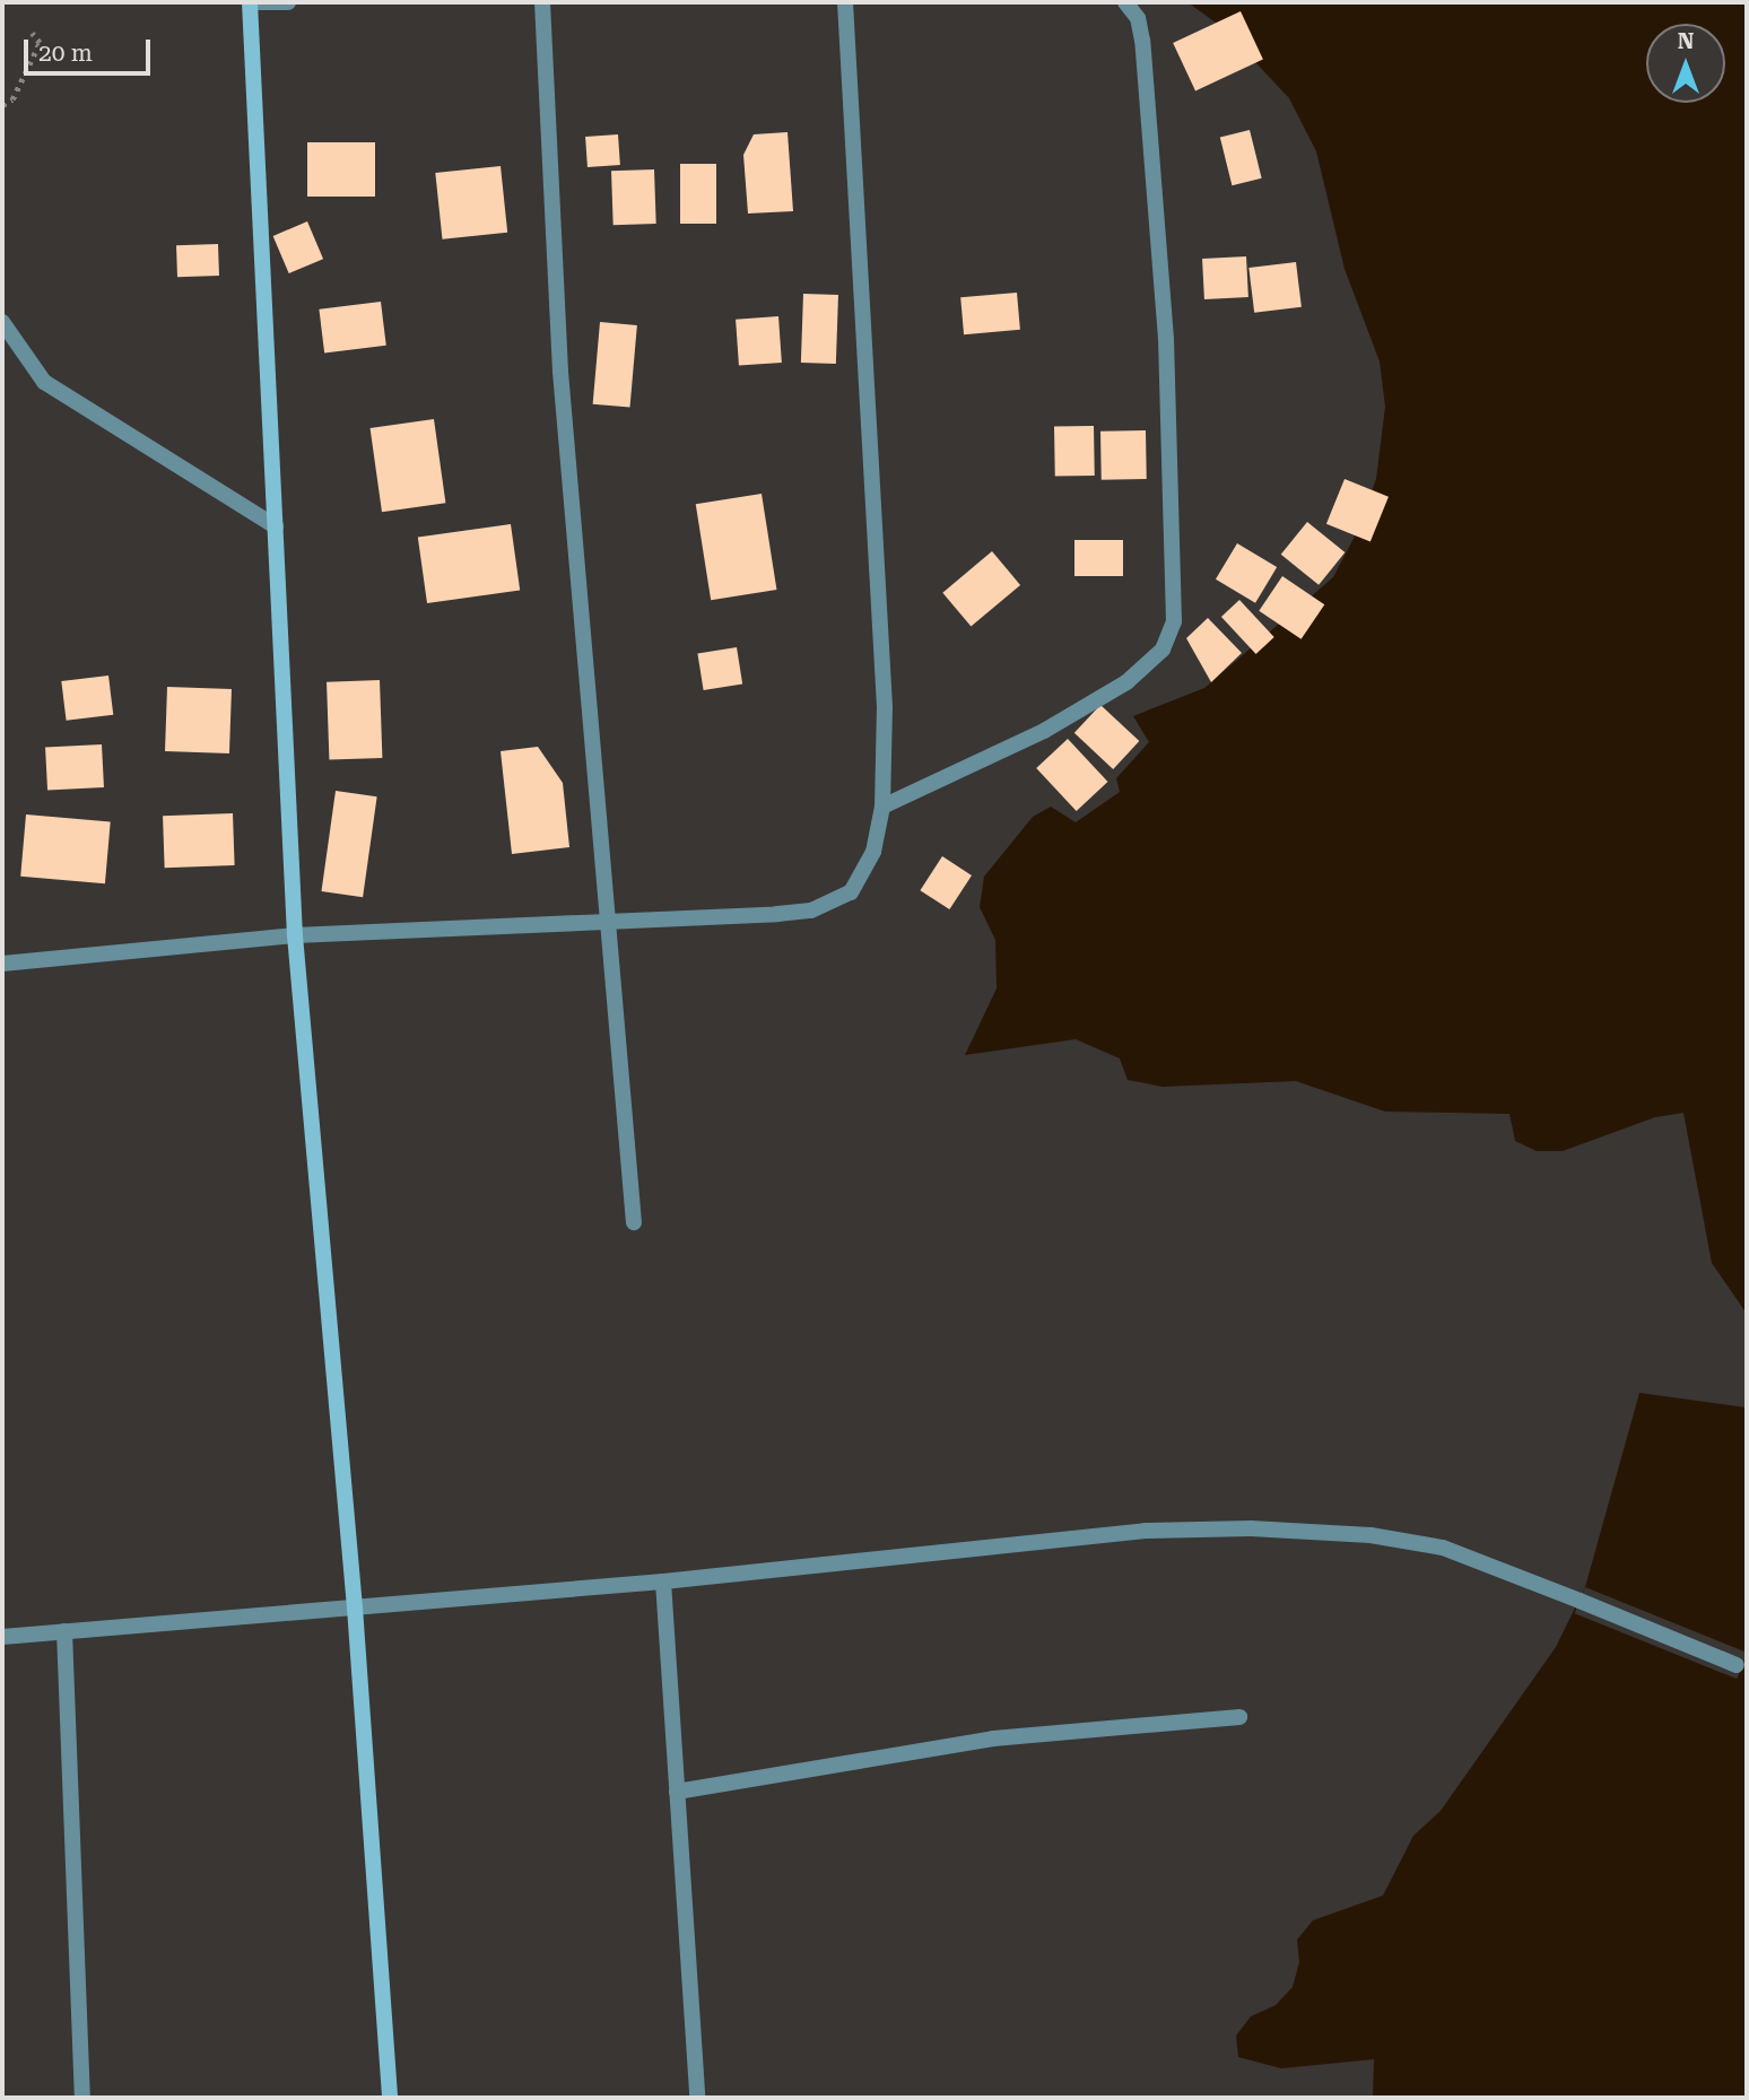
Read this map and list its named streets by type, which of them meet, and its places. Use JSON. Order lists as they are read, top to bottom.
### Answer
{
  "scale_bar": "20 m",
  "north": "top"
}
